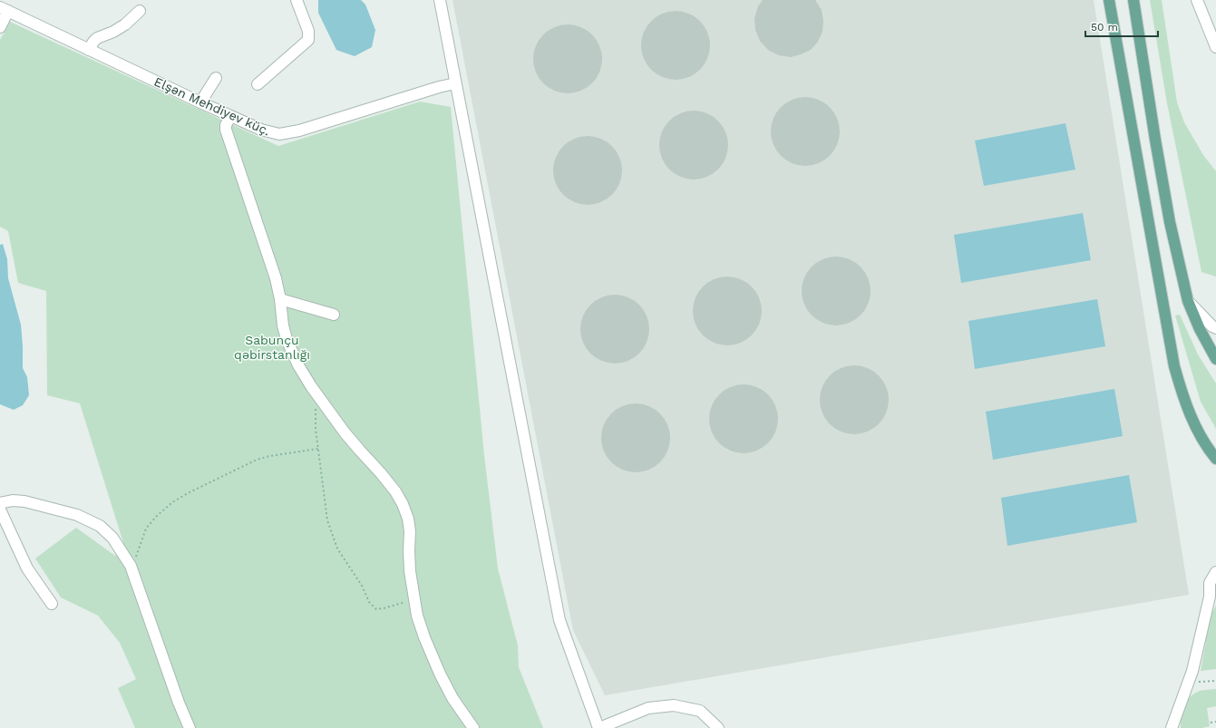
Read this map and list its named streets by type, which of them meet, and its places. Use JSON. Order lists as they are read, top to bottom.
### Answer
{
  "streets": {
    "street": ["Elşən Mehdiyev küç."]
  },
  "parks": ["Sabunçu qəbirstanlığı"],
  "scale_bar": "50 m"
}
